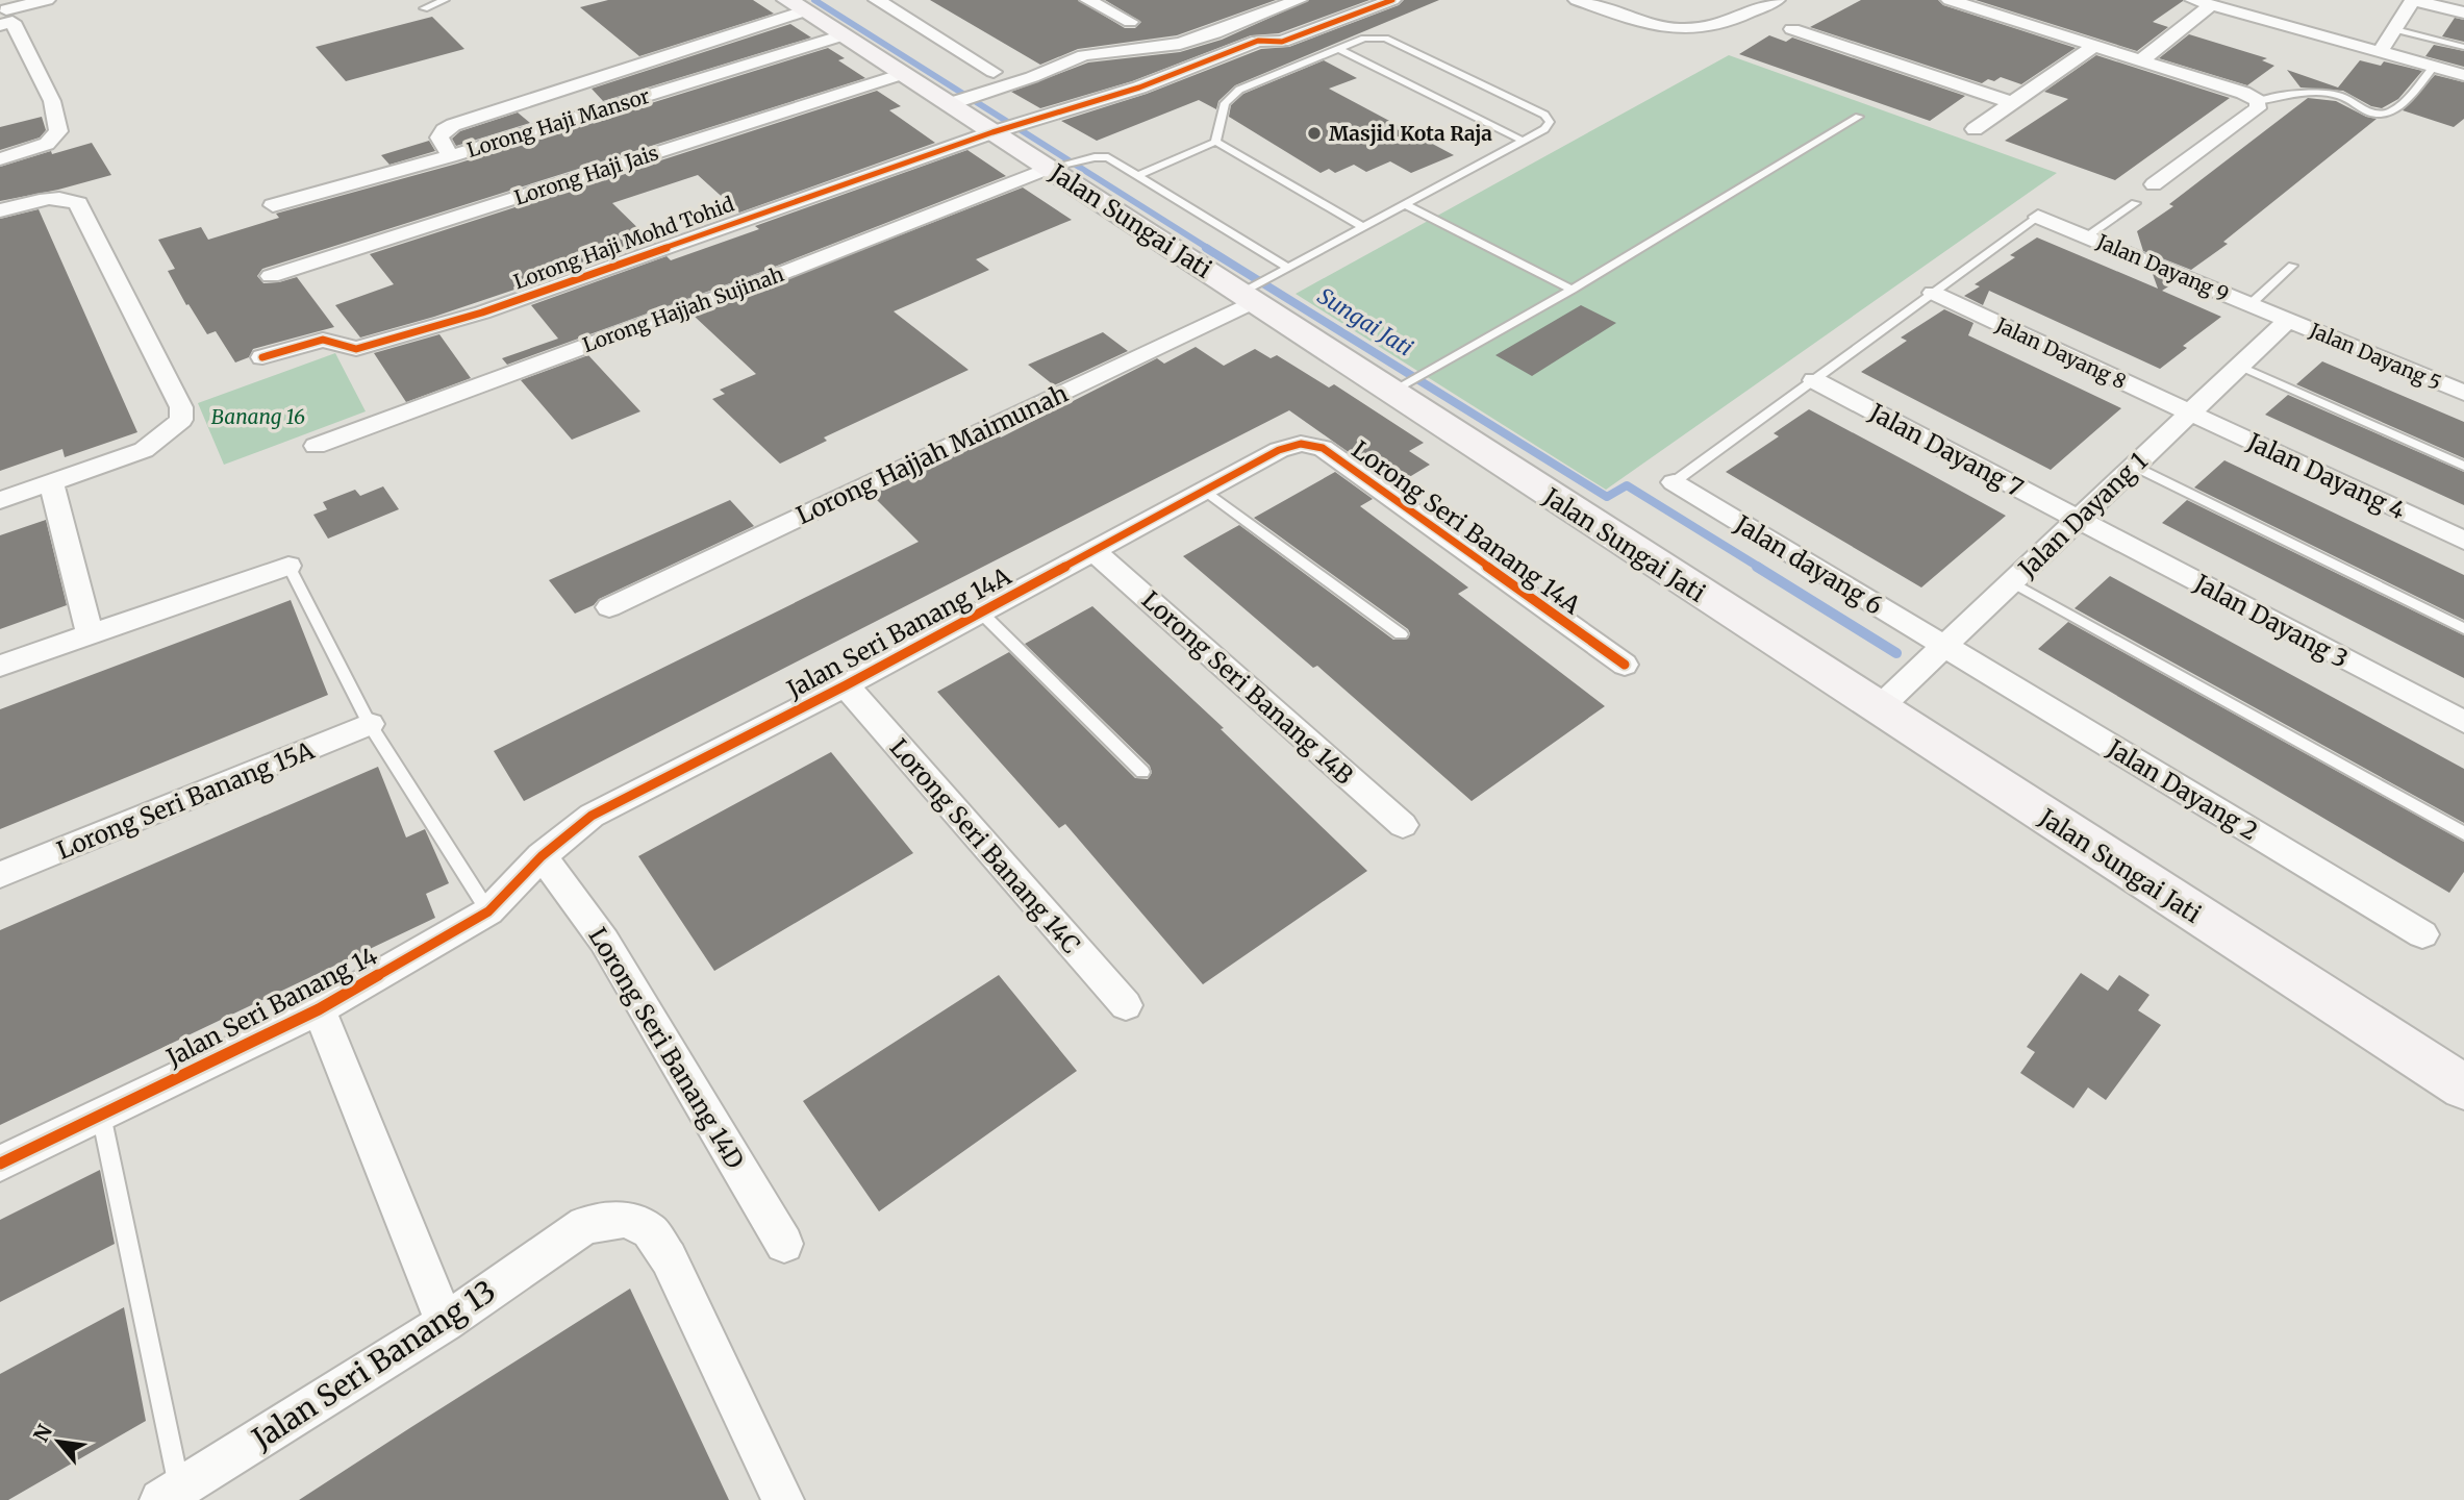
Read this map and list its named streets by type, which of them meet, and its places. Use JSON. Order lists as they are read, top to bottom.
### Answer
{
  "streets": {
    "main road": ["Jalan Sungai Jati"],
    "street": [
      "Lorong Haji Mansor",
      "Lorong Haji Jais",
      "Lorong Haji Mohd Tohid",
      "Jalan Dayang 9",
      "Lorong Hajjah Sujinah",
      "Jalan Dayang 8",
      "Jalan Dayang 5",
      "Jalan Dayang 7",
      "Lorong Hajjah Maimunah",
      "Jalan Dayang 4",
      "Jalan Dayang 1",
      "Lorong Seri Banang 14A",
      "Jalan dayang 6",
      "Jalan Dayang 3",
      "Jalan Seri Banang 14A",
      "Lorong Seri Banang 14B",
      "Jalan Dayang 2",
      "Lorong Seri Banang 15A",
      "Lorong Seri Banang 14C",
      "Jalan Seri Banang 14",
      "Lorong Seri Banang 14D",
      "Jalan Seri Banang 13"
    ]
  },
  "crossings": [
    ["Lorong Haji Mansor", "Jalan Sungai Jati"],
    ["Lorong Haji Jais", "Jalan Sungai Jati"],
    ["Jalan Sungai Jati", "Lorong Haji Mohd Tohid"],
    ["Jalan Sungai Jati", "Lorong Hajjah Sujinah"],
    ["Jalan Sungai Jati", "Lorong Hajjah Maimunah"],
    ["Jalan Sungai Jati", "Jalan Dayang 1"],
    ["Jalan Dayang 9", "Jalan Dayang 5"],
    ["Jalan Dayang 9", "Jalan Dayang 1"],
    ["Jalan Dayang 8", "Jalan Dayang 4"],
    ["Jalan Dayang 8", "Jalan Dayang 1"],
    ["Jalan Dayang 5", "Jalan Dayang 1"],
    ["Jalan Dayang 7", "Jalan Dayang 1"],
    ["Jalan Dayang 7", "Jalan Dayang 3"],
    ["Jalan Dayang 4", "Jalan Dayang 1"],
    ["Jalan Dayang 1", "Jalan dayang 6"],
    ["Jalan Dayang 1", "Jalan Dayang 3"],
    ["Jalan Dayang 1", "Jalan Dayang 2"],
    ["Lorong Seri Banang 14A", "Jalan Seri Banang 14A"],
    ["Jalan dayang 6", "Jalan Dayang 2"],
    ["Jalan Seri Banang 14A", "Lorong Seri Banang 14B"],
    ["Jalan Seri Banang 14A", "Lorong Seri Banang 14C"],
    ["Jalan Seri Banang 14A", "Jalan Seri Banang 14"],
    ["Jalan Seri Banang 14A", "Lorong Seri Banang 14D"],
    ["Jalan Seri Banang 14", "Lorong Seri Banang 14D"]
  ],
  "water": ["Sungai Jati"],
  "parks": ["Banang 16"],
  "places": ["Masjid Kota Raja"],
  "north": "top left"
}
